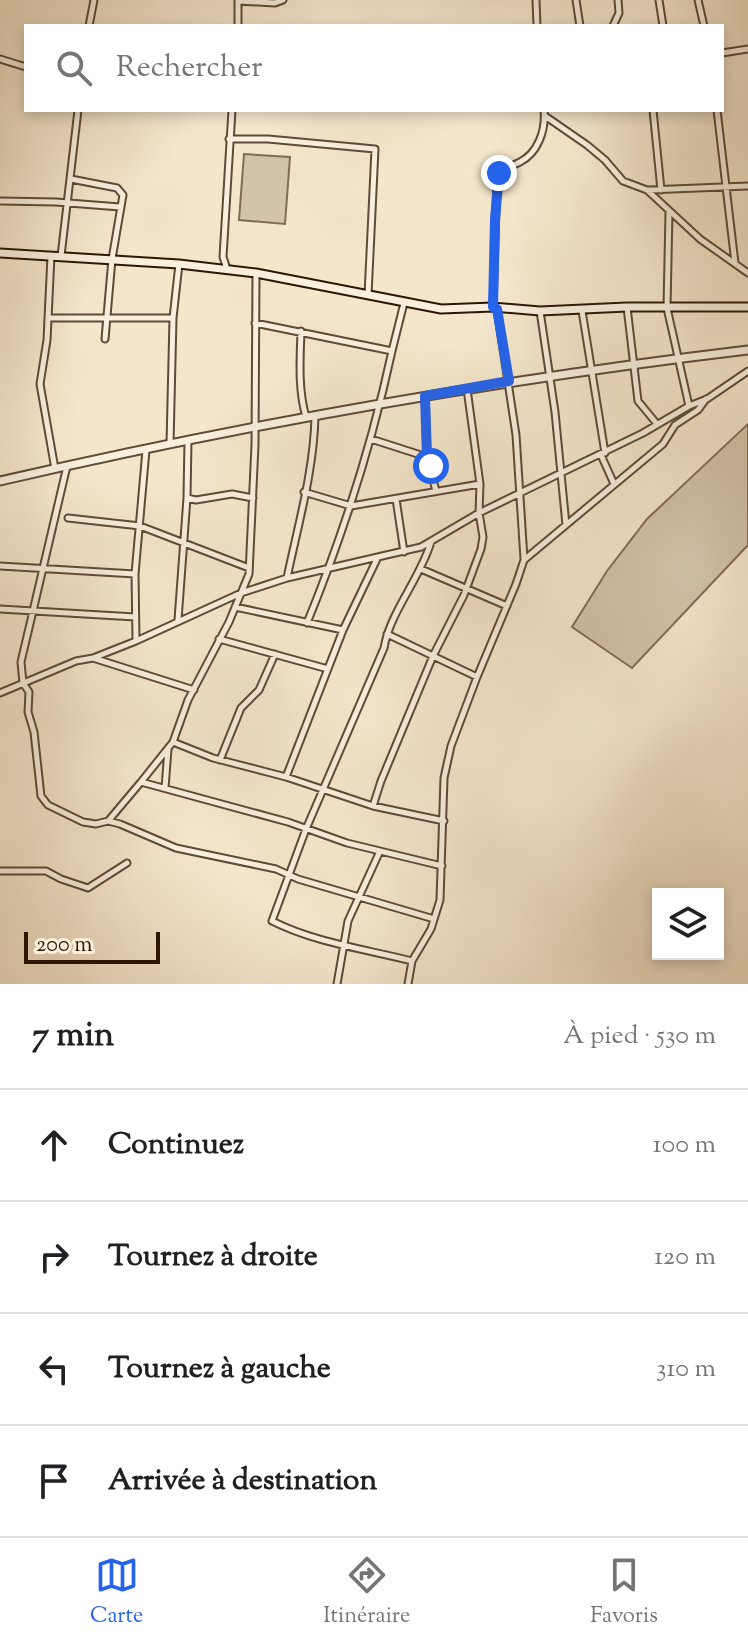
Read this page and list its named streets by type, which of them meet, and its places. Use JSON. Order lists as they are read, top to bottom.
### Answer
{
  "scale_bar": "200 m",
  "page": {
    "search": "Rechercher",
    "scale": "200 m",
    "heading": ["7 min", "À pied · 530 m"],
    "list": [
      ["Continuez", "100 m"],
      ["Tournez à droite", "120 m"],
      ["Tournez à gauche", "310 m"],
      "Arrivée à destination"
    ],
    "nav": ["Carte", "Itinéraire", "Favoris"]
  }
}
